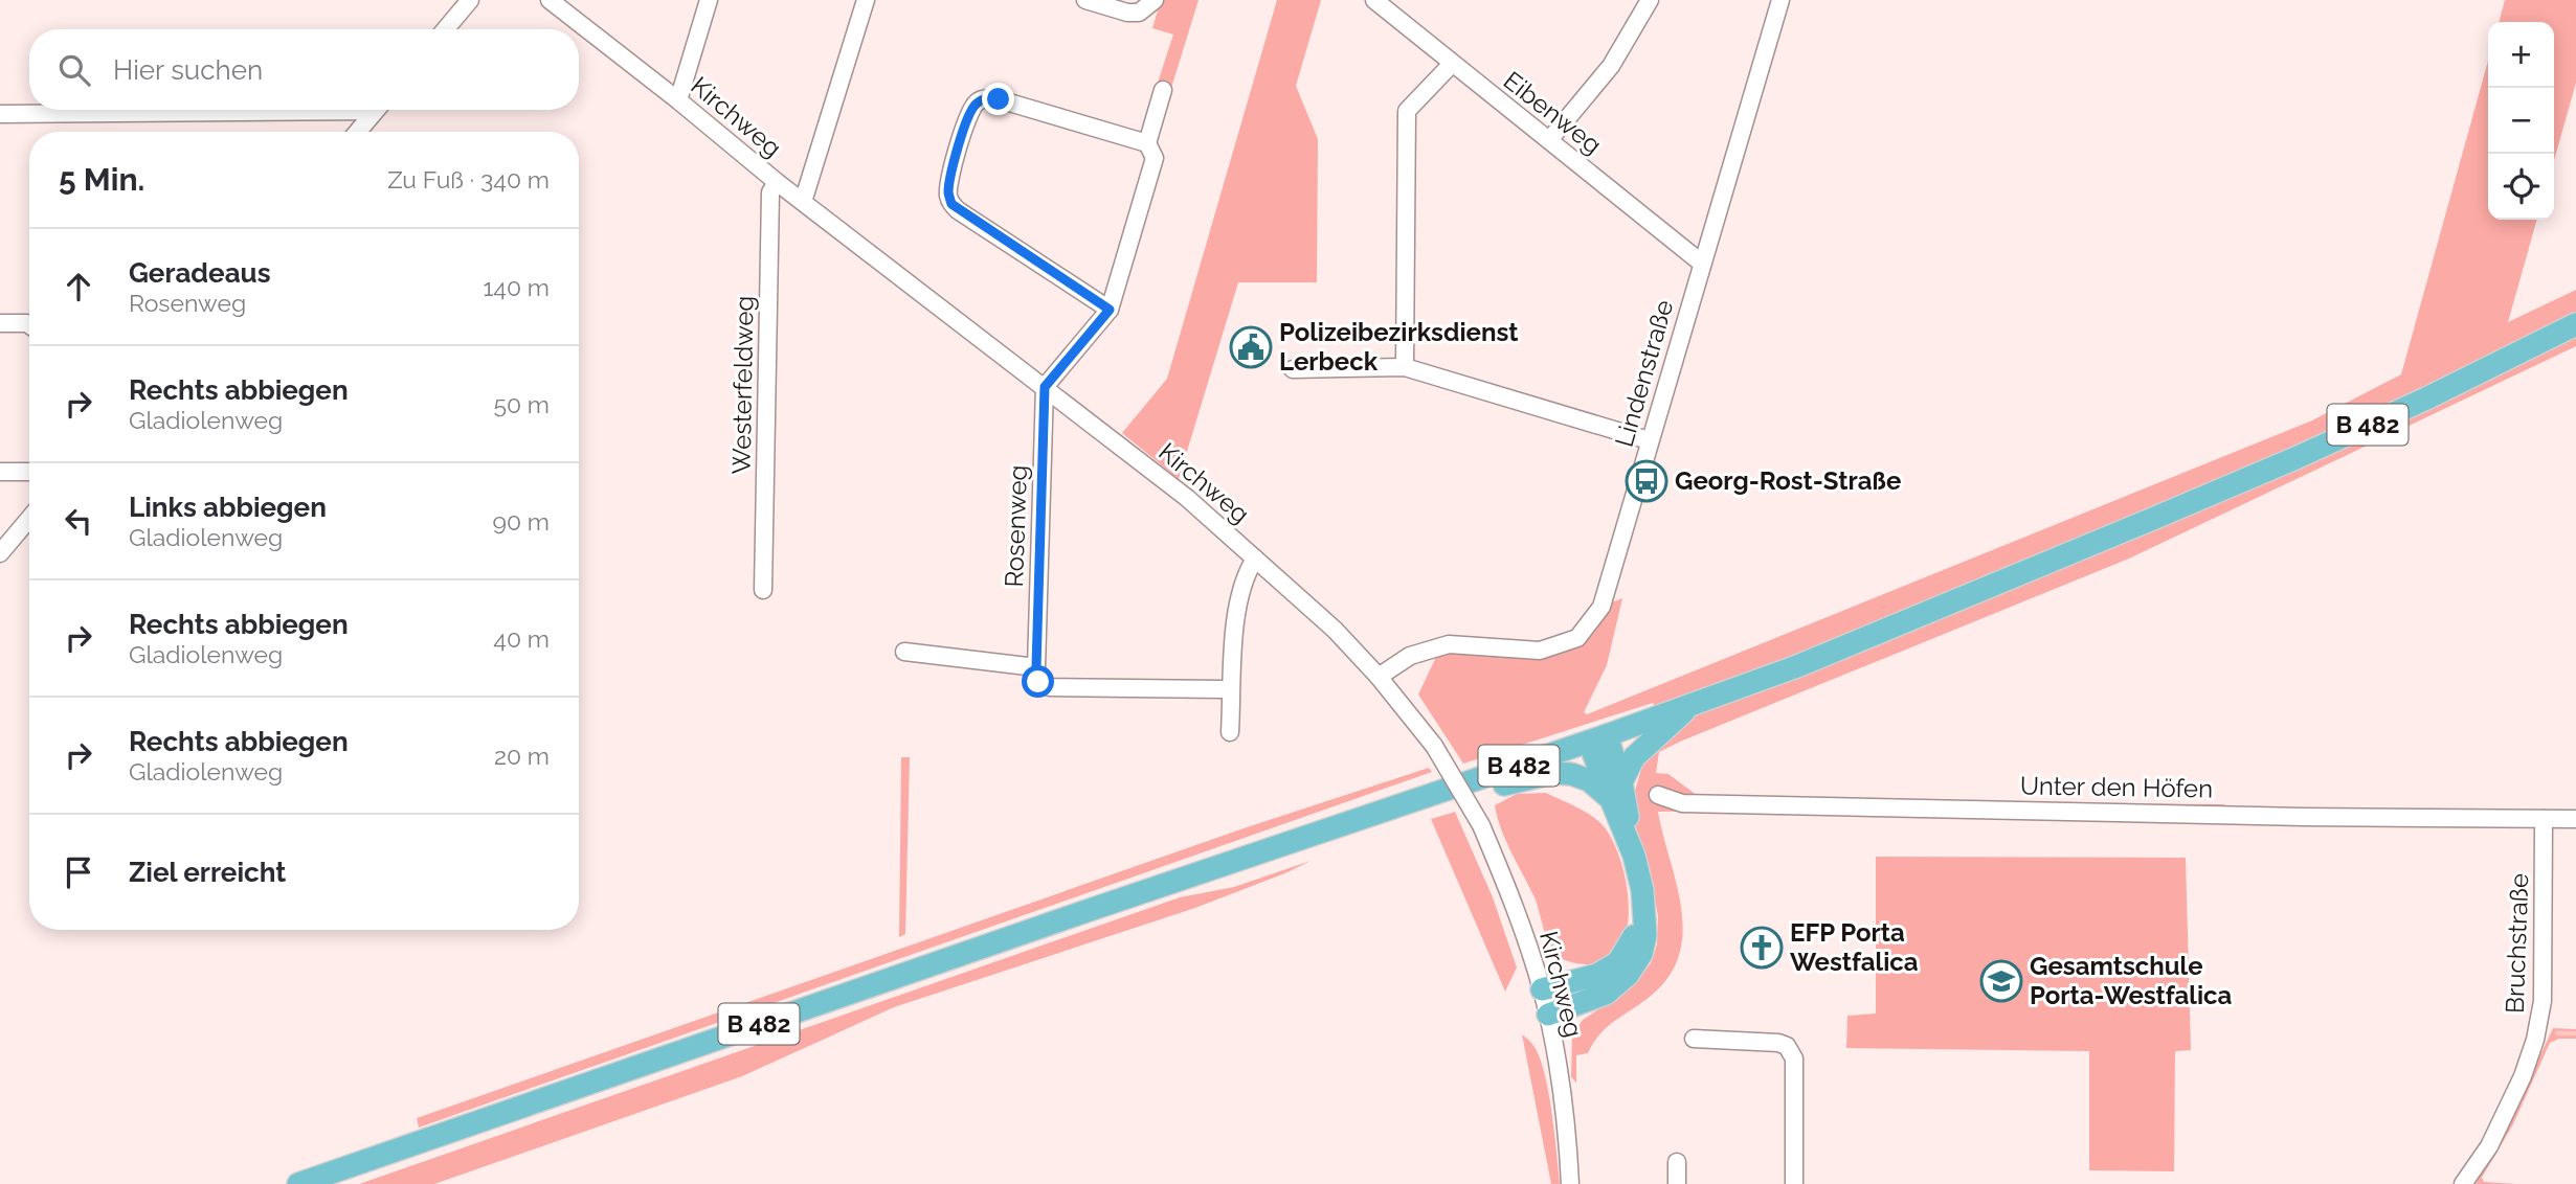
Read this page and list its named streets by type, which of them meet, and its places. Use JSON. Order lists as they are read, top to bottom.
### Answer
{
  "streets": {
    "main road": ["B 482"],
    "street": [
      "Eibenweg",
      "Kirchweg",
      "Lindenstraße",
      "Westerfeldweg",
      "Rosenweg",
      "Unter den Höfen",
      "Bruchstraße"
    ]
  },
  "crossings": [
    ["Eibenweg", "Lindenstraße"],
    ["Kirchweg", "Lindenstraße"],
    ["Kirchweg", "Westerfeldweg"],
    ["Kirchweg", "Rosenweg"],
    ["Unter den Höfen", "Bruchstraße"]
  ],
  "places": {
    "public building": ["Polizeibezirksdienst Lerbeck"],
    "bus stop": ["Georg-Rost-Straße"],
    "church": ["EFP Porta Westfalica"],
    "school or university": ["Gesamtschule Porta-Westfalica"]
  },
  "page": {
    "map_buttons": ["+", "−"],
    "search": "Hier suchen",
    "heading": ["5 Min.", "Zu Fuß · 340 m"],
    "list": [
      ["Geradeaus", "Rosenweg", "140 m"],
      ["Rechts abbiegen", "Gladiolenweg", "50 m"],
      ["Links abbiegen", "Gladiolenweg", "90 m"],
      ["Rechts abbiegen", "Gladiolenweg", "40 m"],
      ["Rechts abbiegen", "Gladiolenweg", "20 m"],
      "Ziel erreicht"
    ]
  }
}
